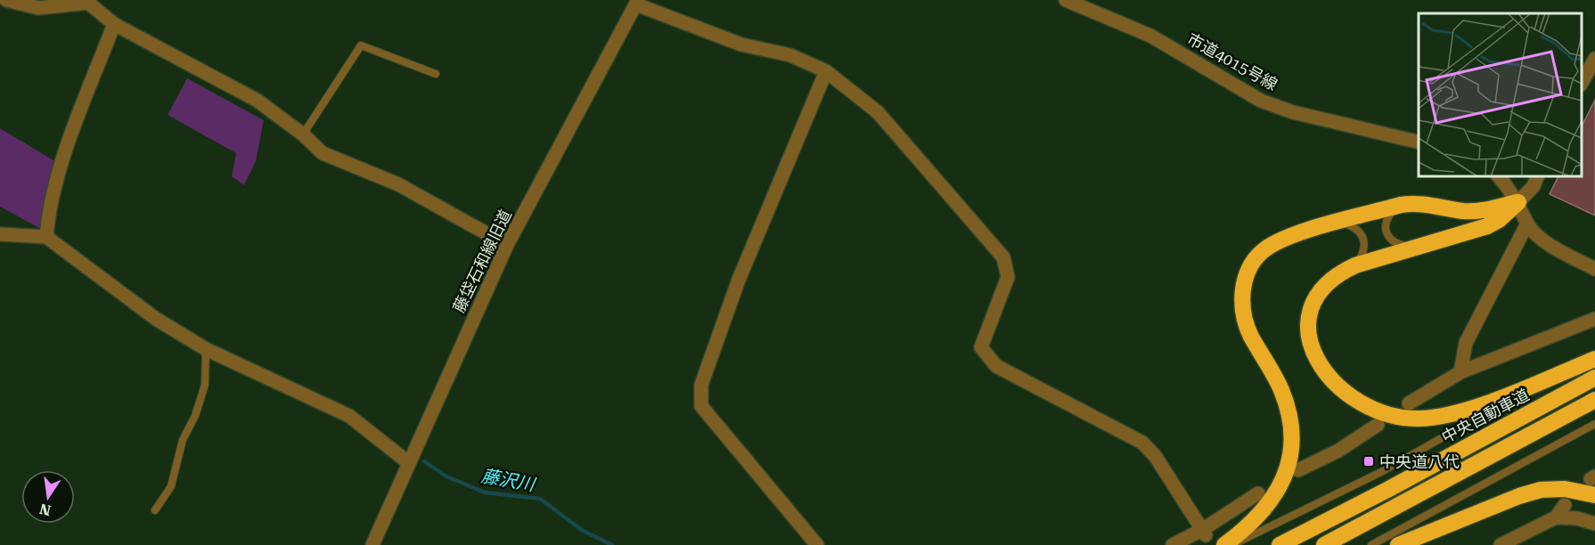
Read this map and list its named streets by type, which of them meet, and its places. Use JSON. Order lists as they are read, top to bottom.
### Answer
{
  "streets": {
    "highway": ["中央自動車道"],
    "street": ["市道4015号線", "藤垈石和線旧道"]
  },
  "water": ["藤沢川"],
  "places": {
    "transit": ["中央道八代"]
  },
  "north": "bottom"
}
